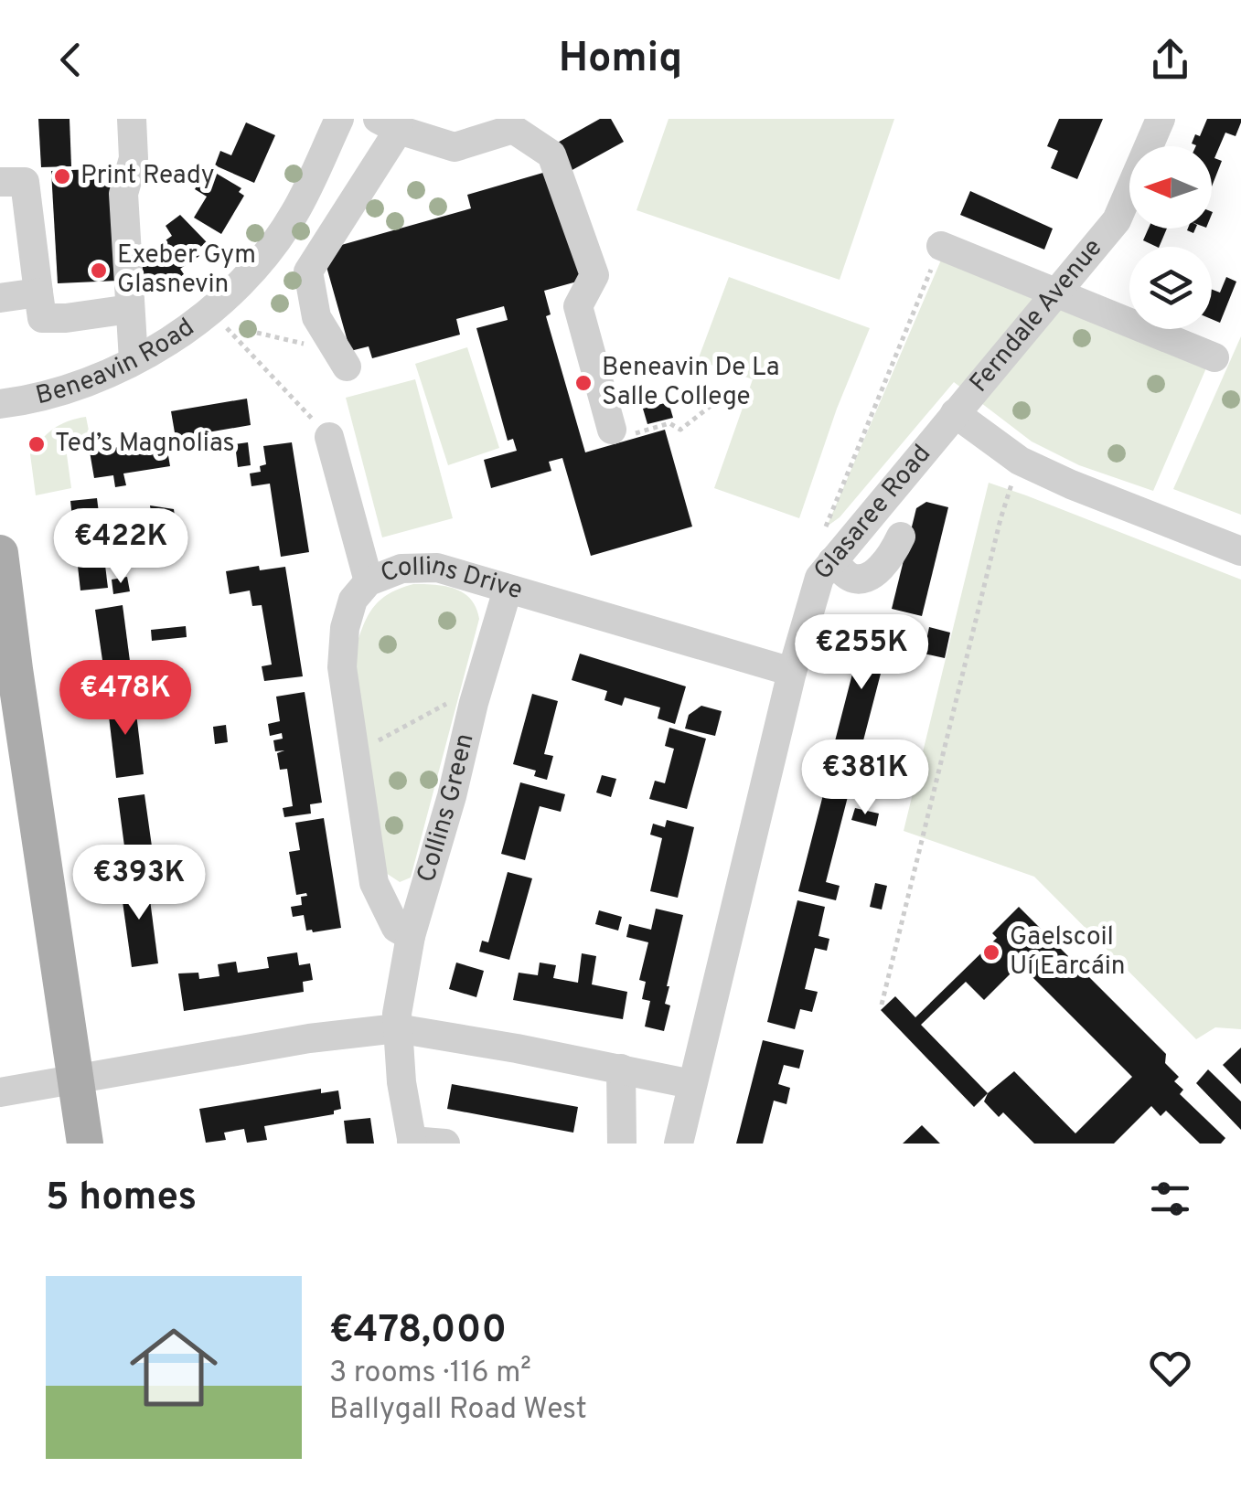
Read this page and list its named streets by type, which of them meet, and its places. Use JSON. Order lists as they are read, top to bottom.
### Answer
{
  "streets": {
    "street": [
      "Ferndale Avenue",
      "Beneavin Road",
      "Glasaree Road",
      "Collins Drive",
      "Collins Green"
    ]
  },
  "crossings": [
    ["Ferndale Avenue", "Glasaree Road"],
    ["Glasaree Road", "Collins Drive"],
    ["Collins Drive", "Collins Green"]
  ],
  "places": [
    "Print Ready",
    "Exeber Gym Glasnevin",
    "Beneavin De La Salle College",
    "Ted’s Magnolias",
    "Gaelscoil Uí Earcáin"
  ],
  "north": "left",
  "page": {
    "header": "Homiq",
    "price": [
      "€422K",
      "€255K",
      "€478K",
      "€381K",
      "€393K"
    ],
    "heading": "5 homes",
    "list": [
      {
        "name": "€478,000",
        "note": "3 rooms · 116 m² · Ballygall Road West"
      }
    ]
  }
}
